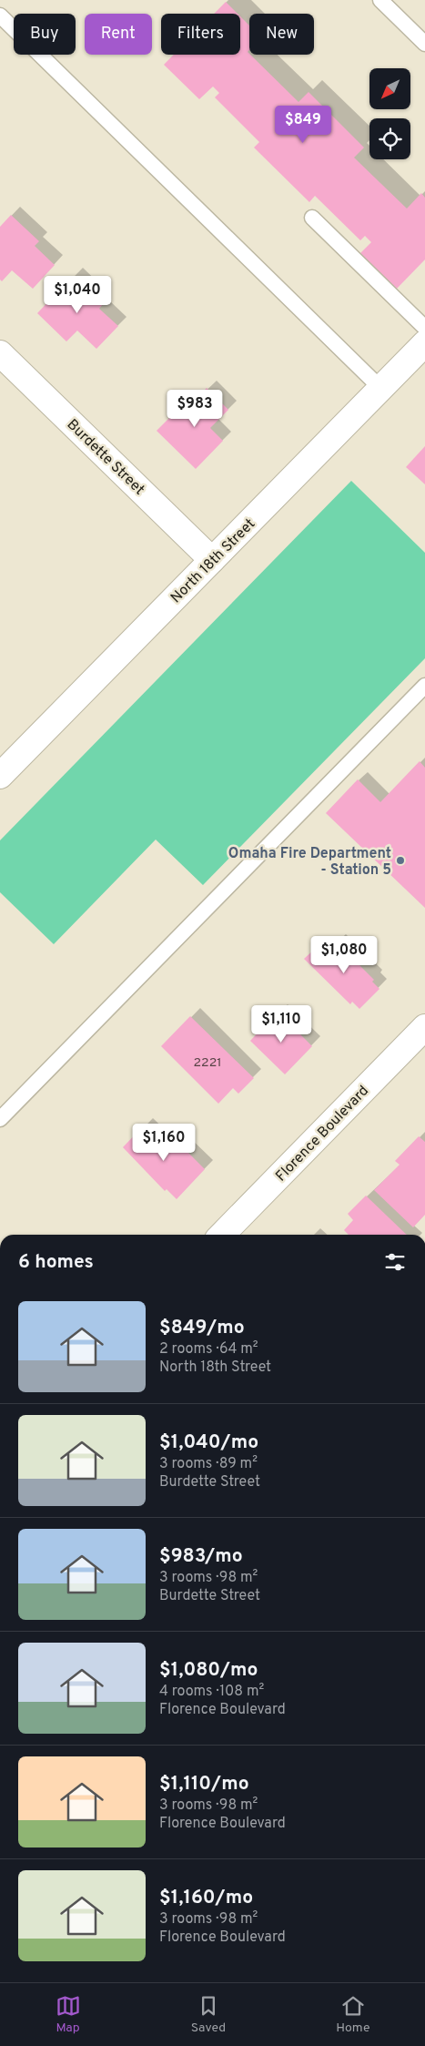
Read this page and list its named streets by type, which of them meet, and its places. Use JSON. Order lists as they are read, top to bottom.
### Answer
{
  "streets": {
    "street": ["Burdette Street", "North 18th Street", "Florence Boulevard"]
  },
  "crossings": [
    ["Burdette Street", "North 18th Street"]
  ],
  "places": ["Omaha Fire Department - Station 5"],
  "house_numbers": ["2221"],
  "north": "bottom left",
  "page": {
    "chip": [
      "Buy",
      "Rent",
      "Filters",
      "New"
    ],
    "price": [
      "$849",
      "$1,040",
      "$983",
      "$1,080",
      "$1,110",
      "$1,160"
    ],
    "heading": "6 homes",
    "list": [
      {
        "name": "$849/mo",
        "note": "2 rooms · 64 m² · North 18th Street"
      },
      {
        "name": "$1,040/mo",
        "note": "3 rooms · 89 m² · Burdette Street"
      },
      {
        "name": "$983/mo",
        "note": "3 rooms · 98 m² · Burdette Street"
      },
      {
        "name": "$1,080/mo",
        "note": "4 rooms · 108 m² · Florence Boulevard"
      },
      {
        "name": "$1,110/mo",
        "note": "3 rooms · 98 m² · Florence Boulevard"
      },
      {
        "name": "$1,160/mo",
        "note": "3 rooms · 98 m² · Florence Boulevard"
      }
    ],
    "tabs": ["Map", "Saved", "Home"]
  }
}
